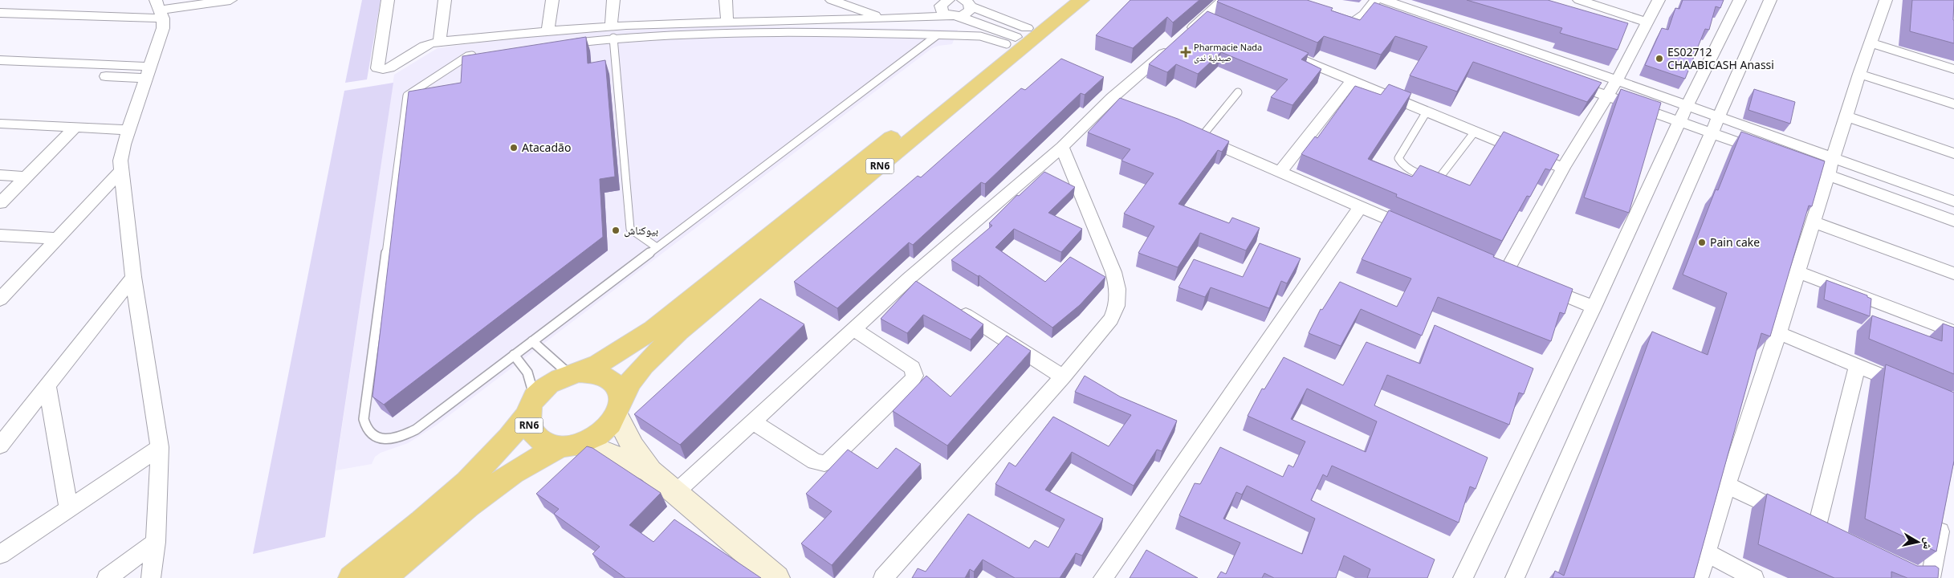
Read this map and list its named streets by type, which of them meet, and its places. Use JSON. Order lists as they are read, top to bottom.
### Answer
{
  "streets": {
    "highway": ["RN6"]
  },
  "places": {
    "health": ["Pharmacie Nada صيدلية ندى"],
    "other": [
      "ES02712 CHAABICASH Anassi",
      "Atacadão",
      "بيوكناش",
      "Pain cake"
    ]
  },
  "north": "right"
}
